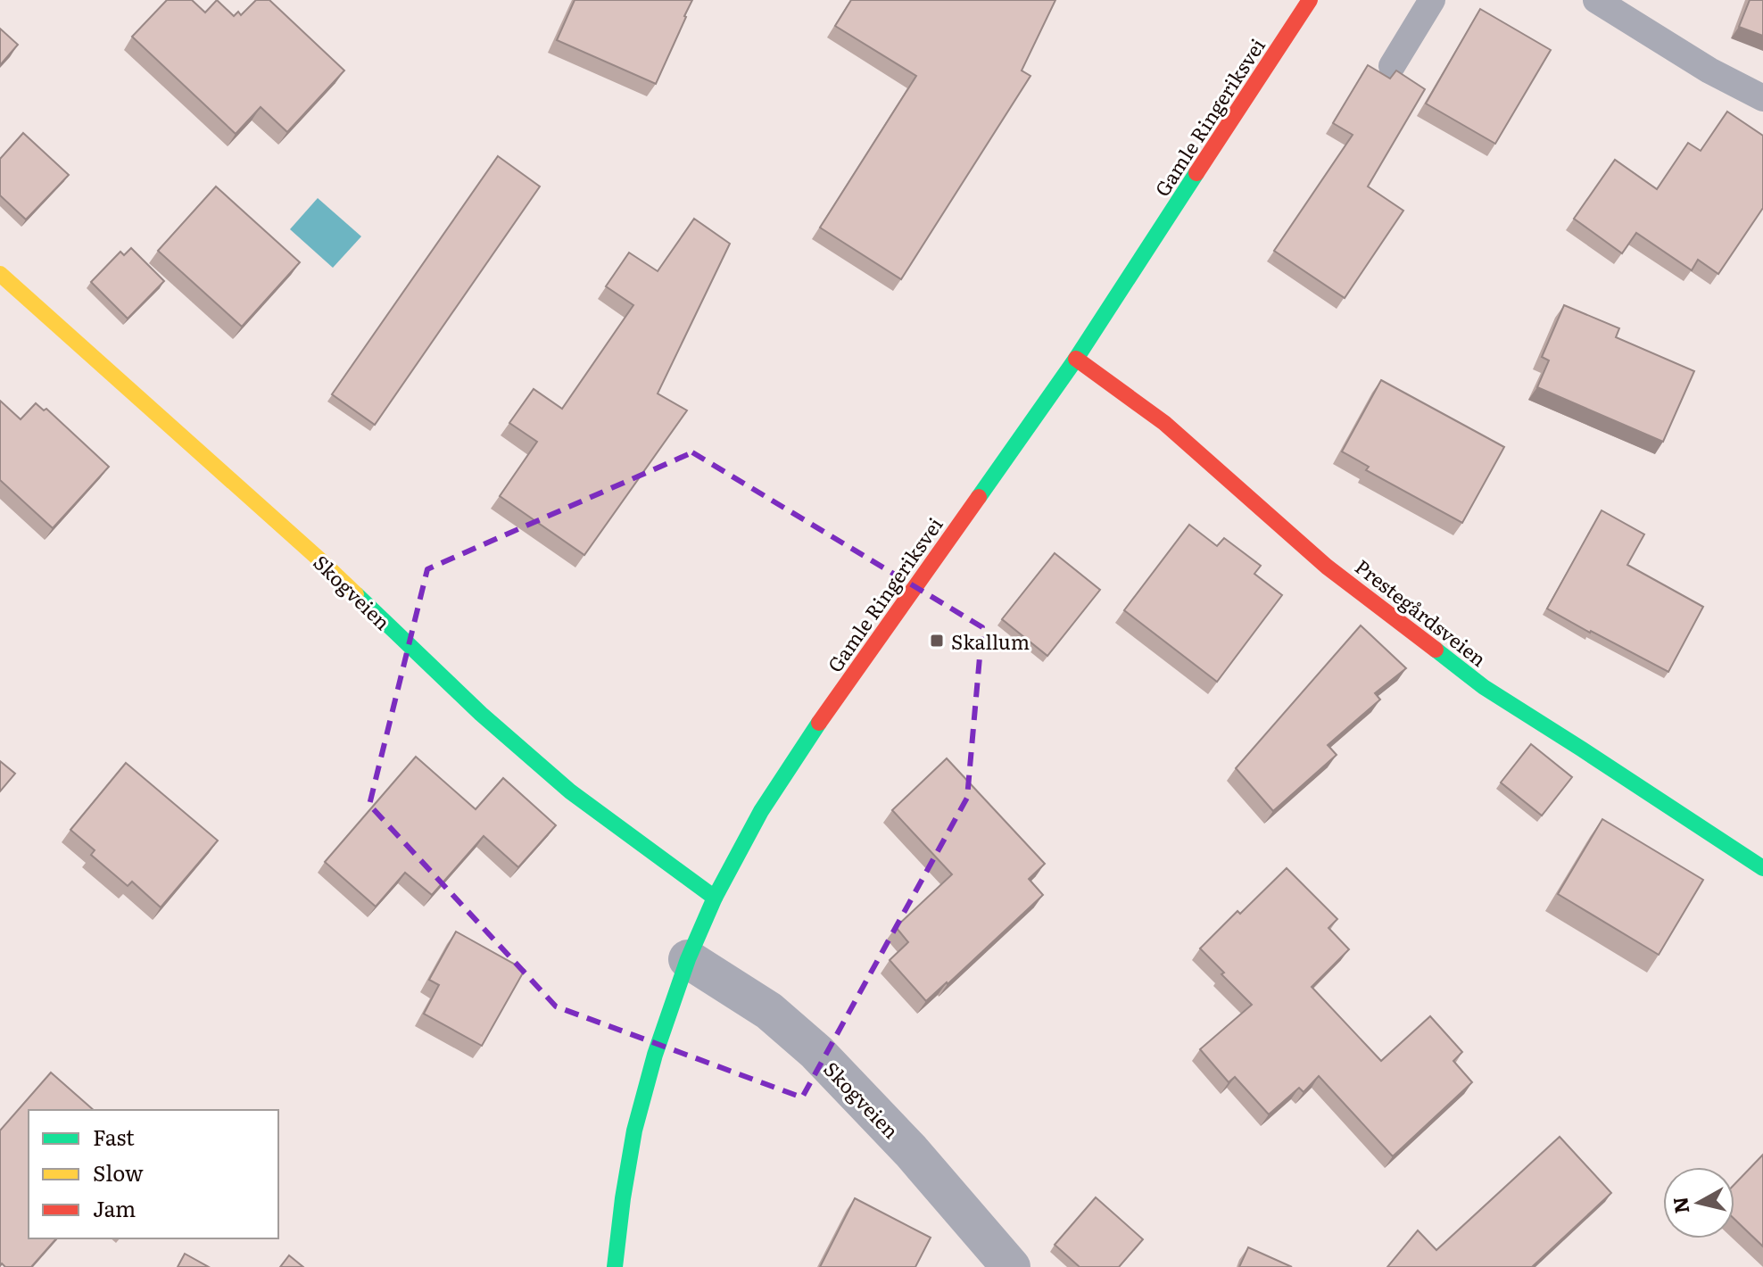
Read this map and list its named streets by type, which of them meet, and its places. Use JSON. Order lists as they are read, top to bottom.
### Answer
{
  "streets": {
    "street": ["Gamle Ringeriksvei", "Skogveien", "Prestegårdsveien"]
  },
  "crossings": [
    ["Gamle Ringeriksvei", "Skogveien"],
    ["Gamle Ringeriksvei", "Prestegårdsveien"]
  ],
  "places": {
    "transit": ["Skallum"]
  },
  "legend": ["Fast", "Slow", "Jam"],
  "north": "left"
}
